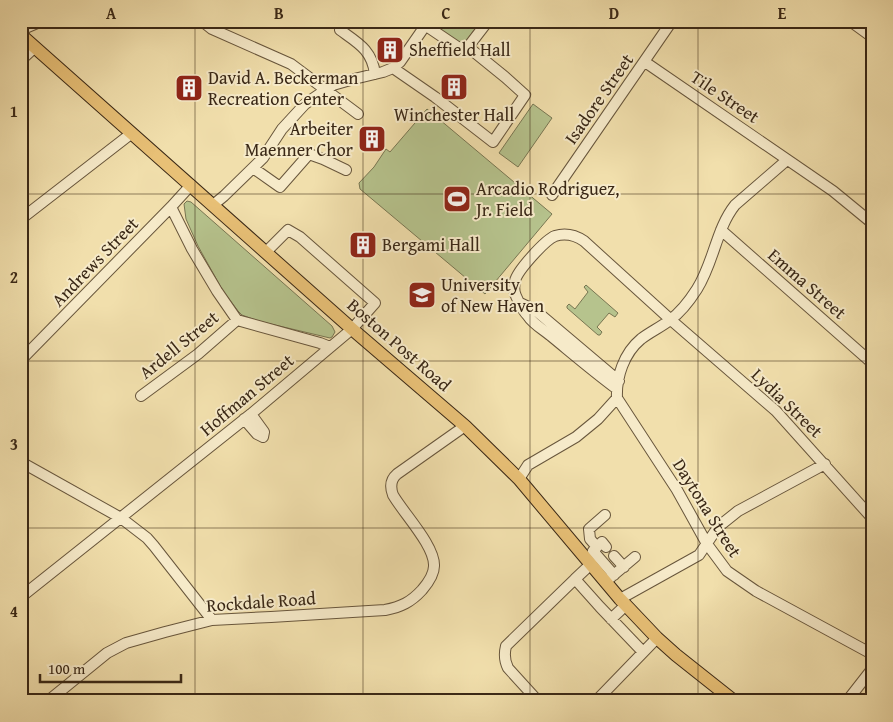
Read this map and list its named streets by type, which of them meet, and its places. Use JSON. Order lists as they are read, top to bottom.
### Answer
{
  "streets": {
    "main road": ["Boston Post Road"],
    "street": [
      "Tile Street",
      "Isadore Street",
      "Andrews Street",
      "Emma Street",
      "Ardell Street",
      "Hoffman Street",
      "Lydia Street",
      "Daytona Street",
      "Rockdale Road"
    ]
  },
  "crossings": [
    ["Tile Street", "Isadore Street"],
    ["Andrews Street", "Boston Post Road"],
    ["Boston Post Road", "Hoffman Street"],
    ["Boston Post Road", "Rockdale Road"],
    ["Lydia Street", "Daytona Street"]
  ],
  "places": {
    "building": [
      "Sheffield Hall",
      "Winchester Hall",
      "David A. Beckerman Recreation Center",
      "Arbeiter Maenner Chor",
      "Bergami Hall"
    ],
    "sports": ["Arcadio Rodriguez, Jr. Field"],
    "school or university": ["University of New Haven"]
  },
  "scale_bar": "100 m",
  "grid": {
    "columns": [
      "A",
      "B",
      "C",
      "D",
      "E"
    ],
    "rows": [
      "1",
      "2",
      "3",
      "4"
    ]
  }
}
